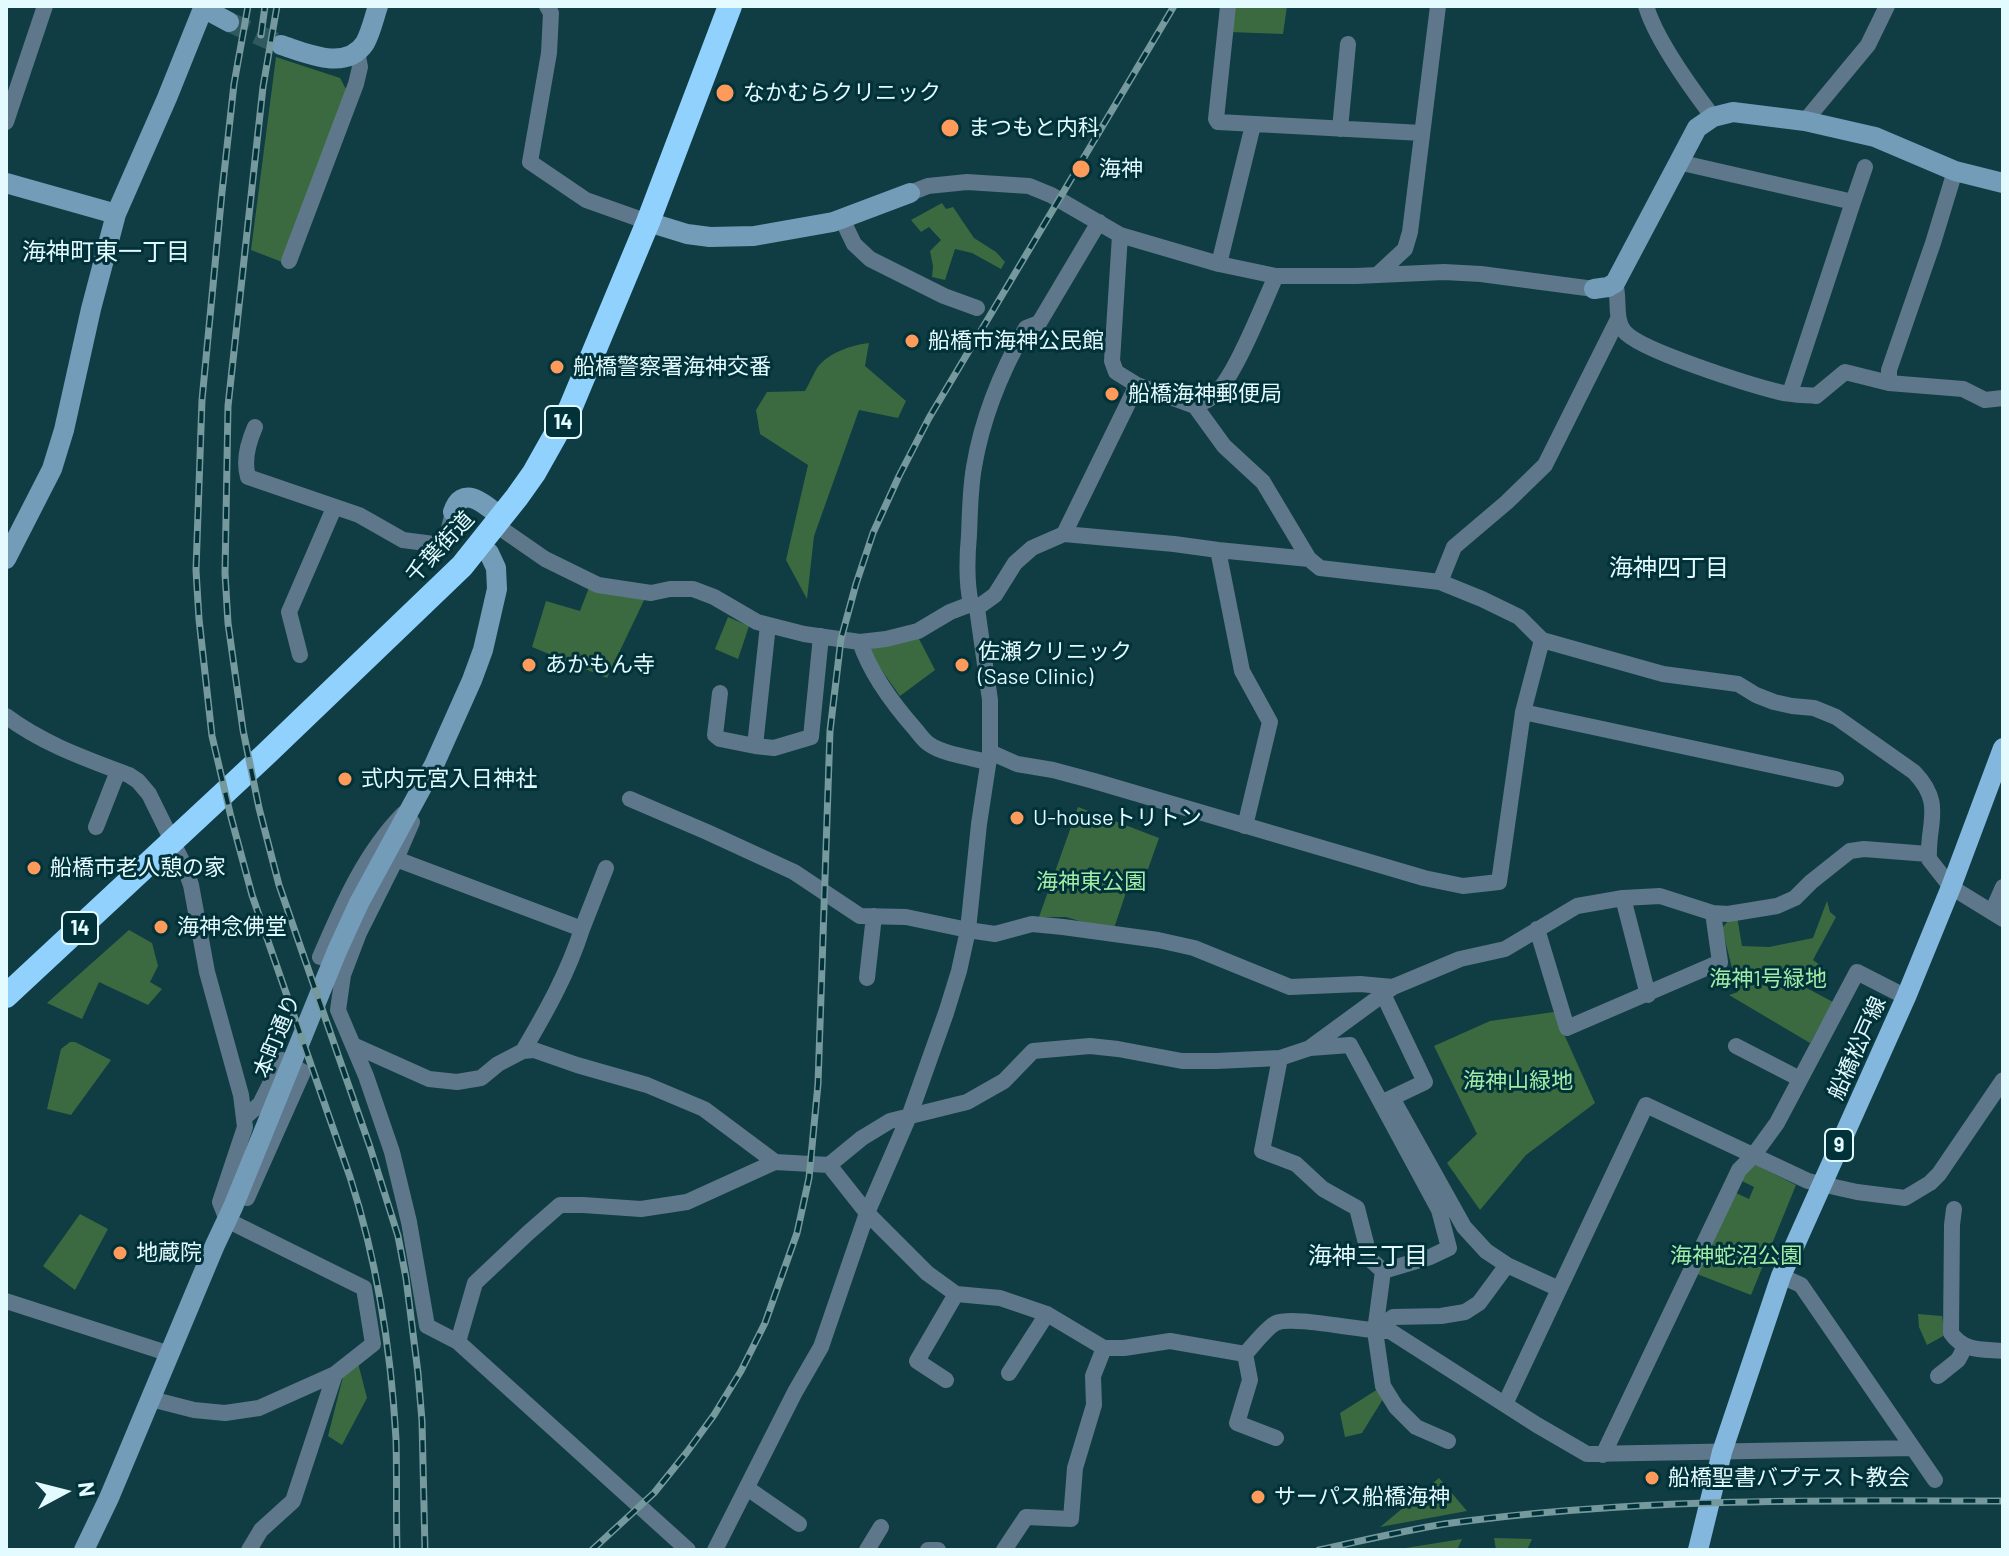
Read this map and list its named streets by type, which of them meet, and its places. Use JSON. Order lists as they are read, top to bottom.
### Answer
{
  "streets": {
    "highway": ["14", "千葉街道"],
    "main road": ["船橋松戸線", "9"],
    "street": ["本町通り"]
  },
  "crossings": [
    ["千葉街道", "本町通り"]
  ],
  "districts": ["海神町東一丁目", "海神四丁目", "海神三丁目"],
  "parks": [
    "海神東公園",
    "海神1号緑地",
    "海神山緑地",
    "海神蛇沼公園"
  ],
  "places": [
    "なかむらクリニック",
    "まつもと内科",
    "海神",
    "船橋市海神公民館",
    "船橋警察署海神交番",
    "船橋海神郵便局",
    "あかもん寺",
    "佐瀬クリニック (Sase Clinic)",
    "式内元宮入日神社",
    "U-houseトリトン",
    "船橋市老人憩の家",
    "海神念佛堂",
    "地蔵院",
    "船橋聖書バプテスト教会",
    "サーパス船橋海神"
  ],
  "north": "right"
}
